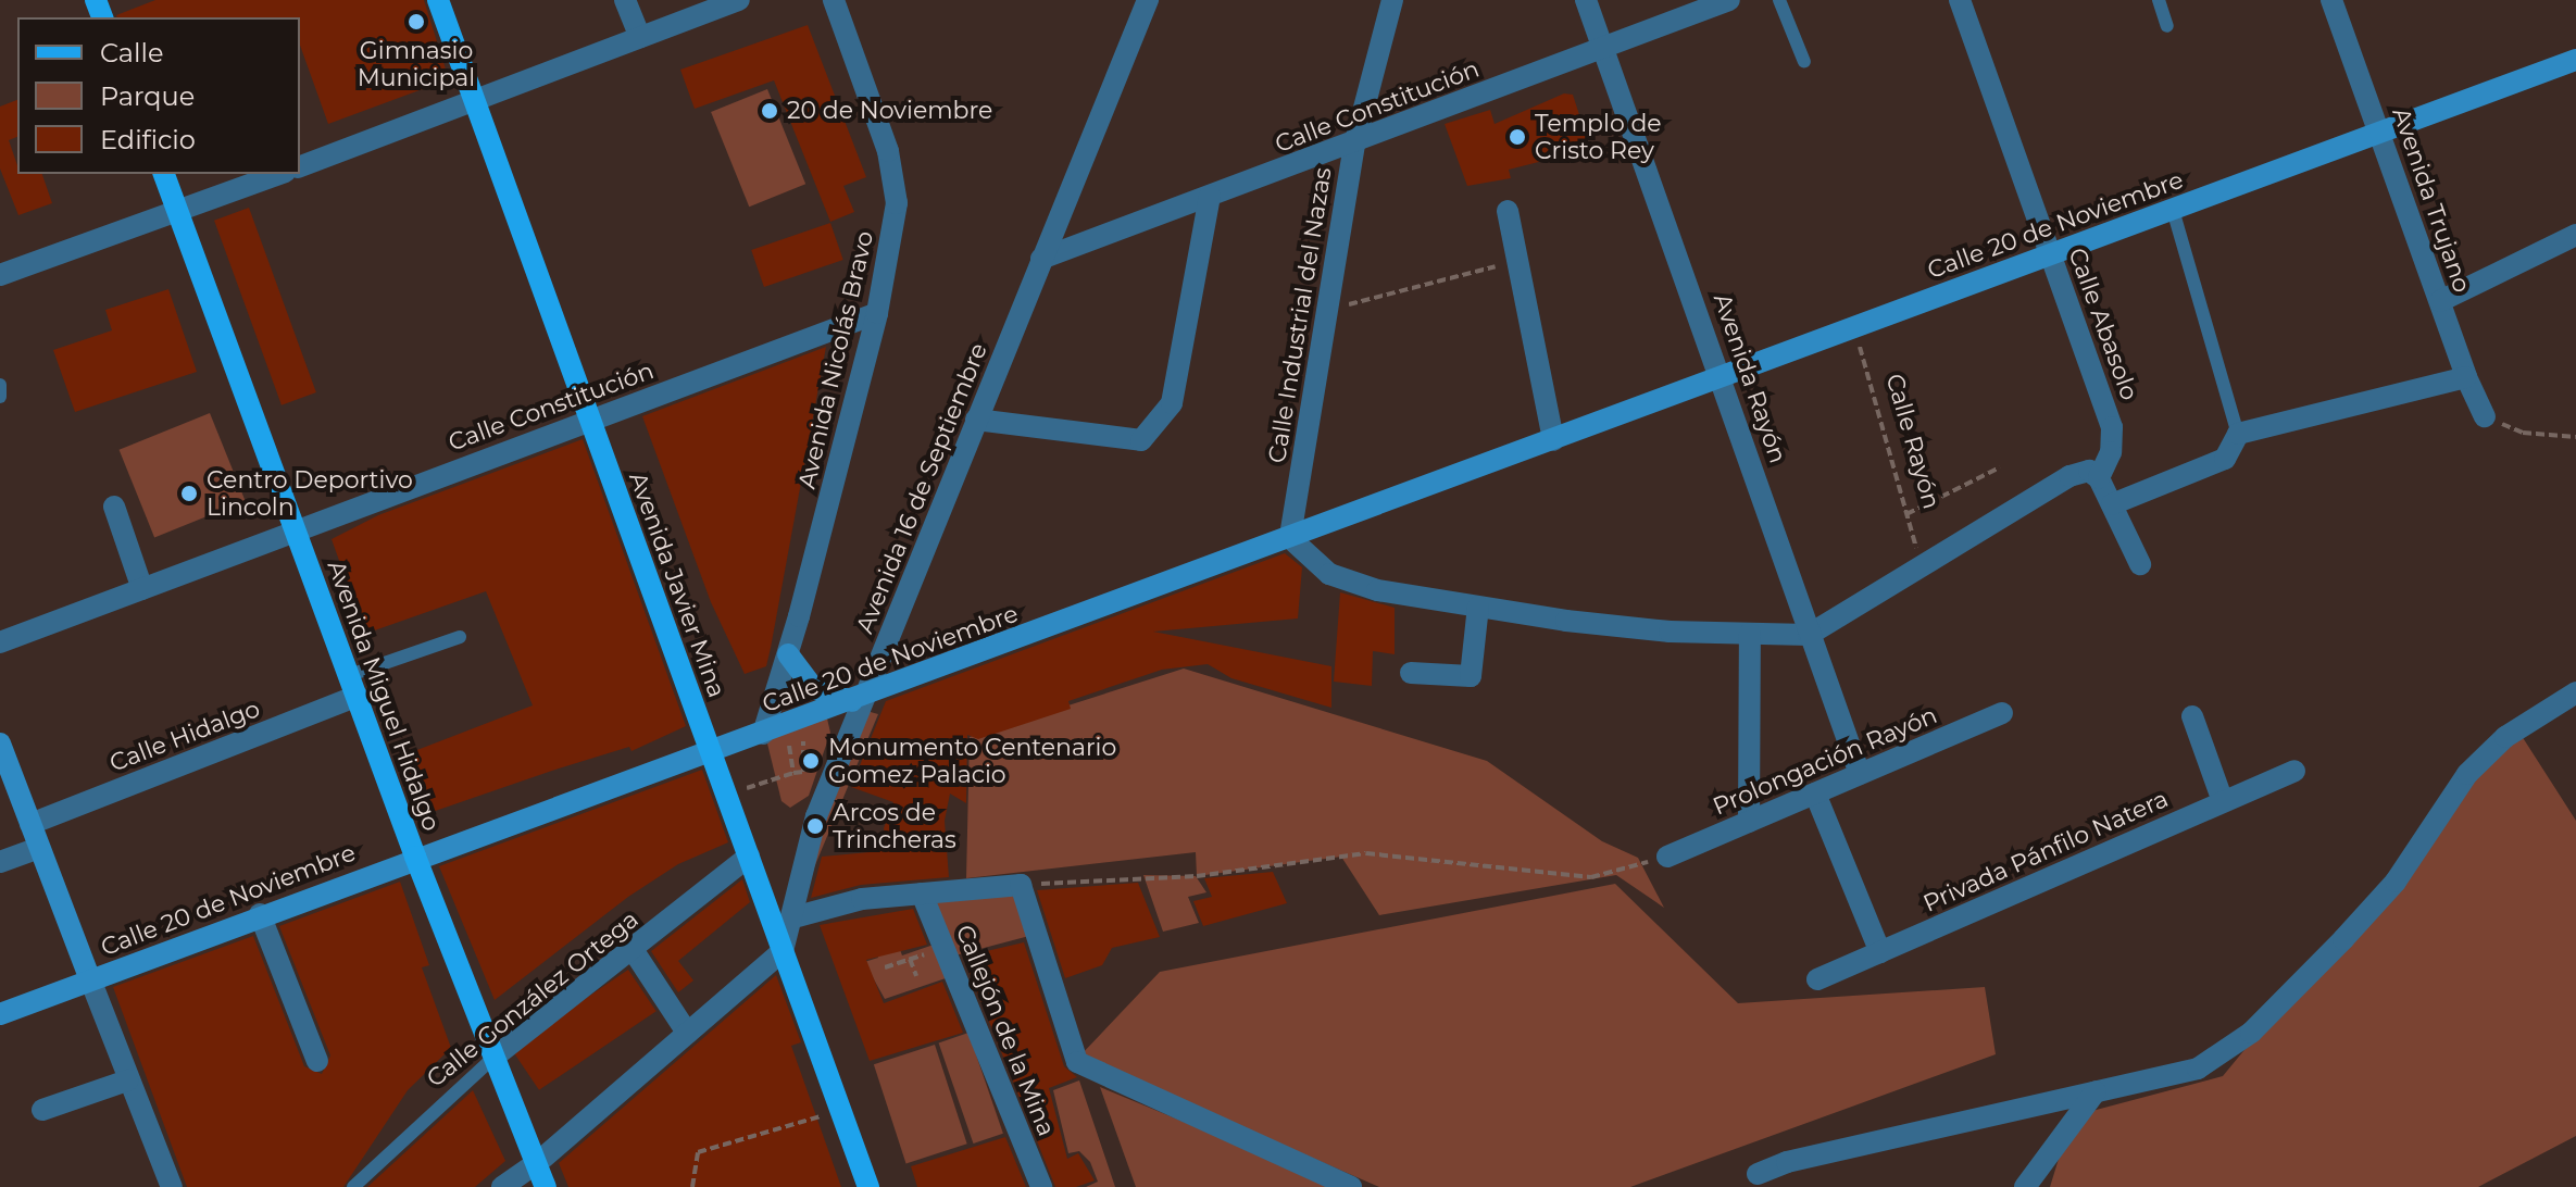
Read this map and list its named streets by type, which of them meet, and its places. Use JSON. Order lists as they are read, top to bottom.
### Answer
{
  "streets": {
    "main road": ["Calle 20 de Noviembre", "Avenida Javier Mina", "Avenida Miguel Hidalgo"],
    "street": [
      "Calle Constitución",
      "Avenida Trujano",
      "Calle Industrial del Nazas",
      "Calle Abasolo",
      "Avenida Nicolás Bravo",
      "Avenida Rayón",
      "Avenida 16 de Septiembre",
      "Calle Hidalgo",
      "Prolongación Rayón",
      "Privada Pánfilo Natera",
      "Calle González Ortega",
      "Callejón de la Mina"
    ],
    "path": ["Calle Rayón"]
  },
  "crossings": [
    ["Calle Constitución", "Calle Industrial del Nazas"],
    ["Calle Constitución", "Avenida Nicolás Bravo"],
    ["Calle Constitución", "Avenida Rayón"],
    ["Calle Constitución", "Avenida 16 de Septiembre"],
    ["Calle Constitución", "Avenida Javier Mina"],
    ["Calle Constitución", "Avenida Miguel Hidalgo"],
    ["Avenida Trujano", "Calle 20 de Noviembre"],
    ["Calle 20 de Noviembre", "Calle Industrial del Nazas"],
    ["Calle 20 de Noviembre", "Calle Abasolo"],
    ["Calle 20 de Noviembre", "Avenida Nicolás Bravo"],
    ["Calle 20 de Noviembre", "Avenida Rayón"],
    ["Calle 20 de Noviembre", "Calle Rayón"],
    ["Calle 20 de Noviembre", "Avenida 16 de Septiembre"],
    ["Calle 20 de Noviembre", "Avenida Javier Mina"],
    ["Calle 20 de Noviembre", "Avenida Miguel Hidalgo"],
    ["Avenida Rayón", "Prolongación Rayón"],
    ["Avenida 16 de Septiembre", "Avenida Javier Mina"],
    ["Avenida Javier Mina", "Calle González Ortega"],
    ["Avenida Miguel Hidalgo", "Calle Hidalgo"],
    ["Avenida Miguel Hidalgo", "Calle González Ortega"]
  ],
  "places": [
    "Gimnasio Municipal",
    "20 de Noviembre",
    "Templo de Cristo Rey",
    "Centro Deportivo Lincoln",
    "Monumento Centenario Gomez Palacio",
    "Arcos de Trincheras"
  ],
  "legend": ["Calle", "Parque", "Edificio"]
}
